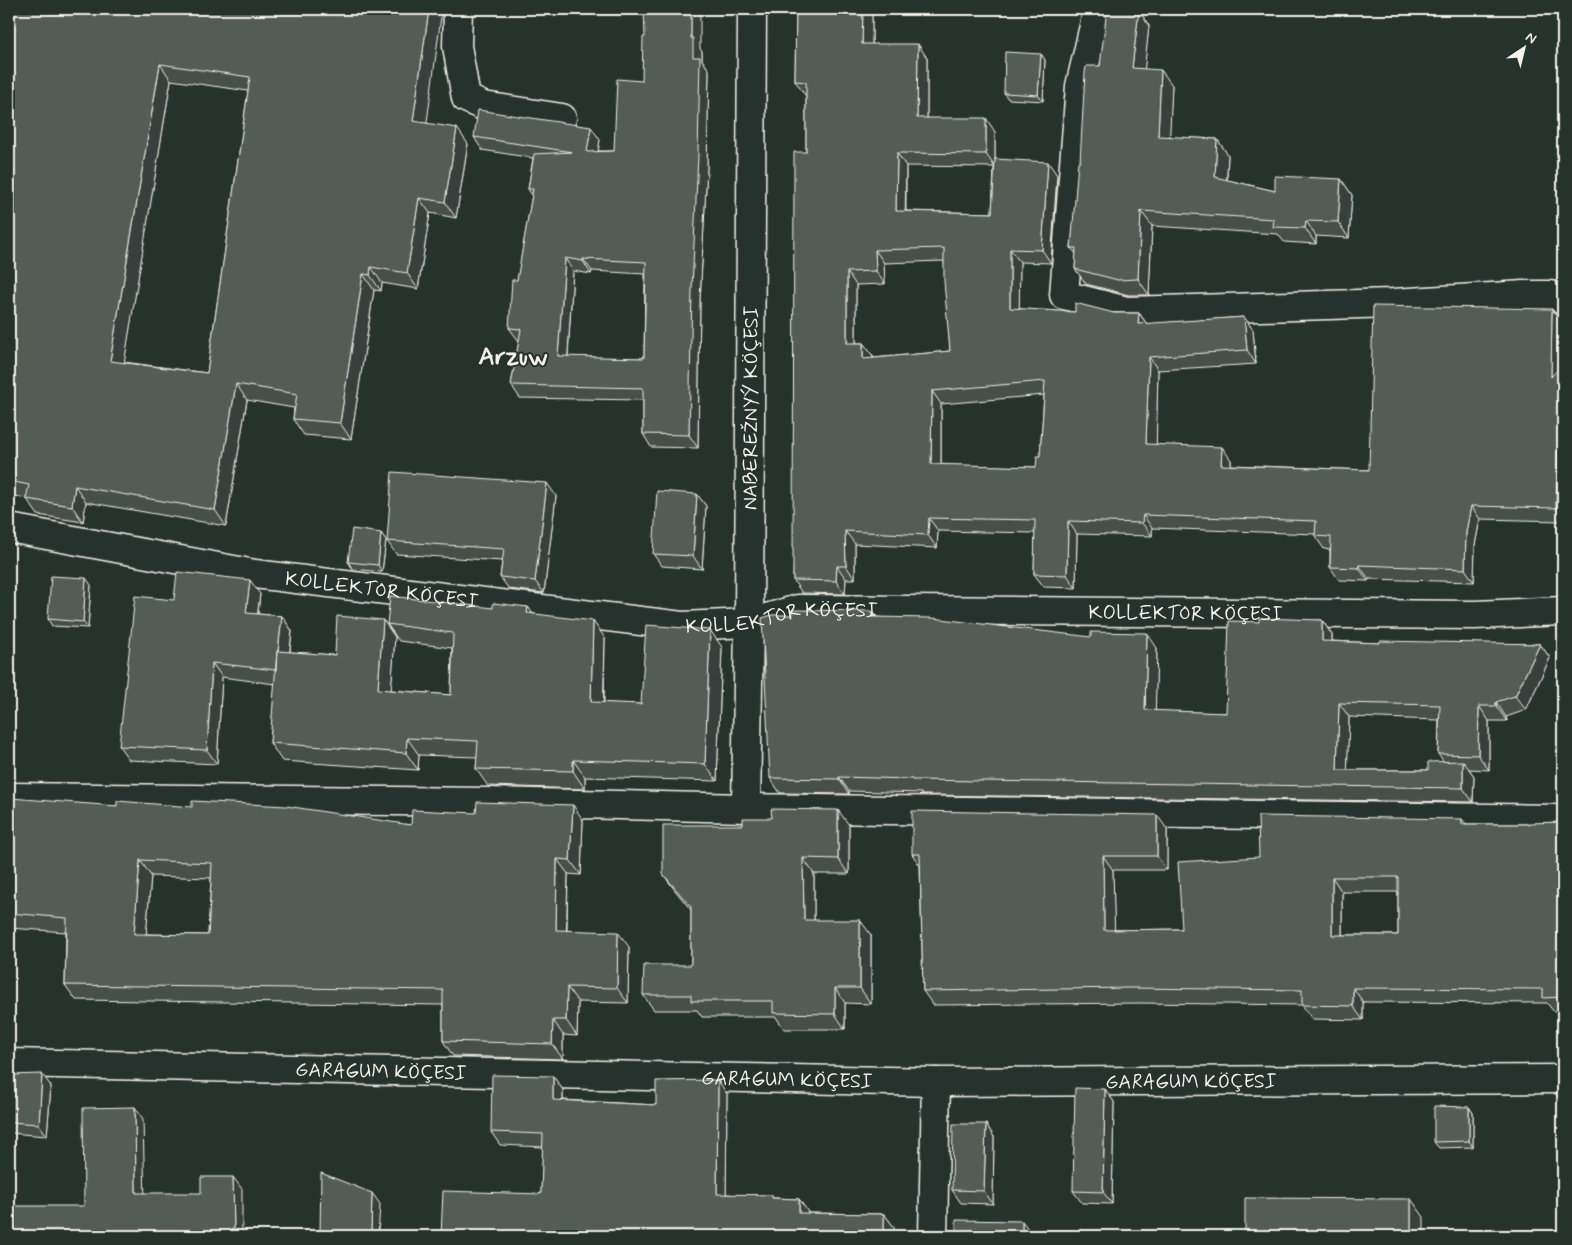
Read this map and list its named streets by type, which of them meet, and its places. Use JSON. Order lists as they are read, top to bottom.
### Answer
{
  "streets": {
    "street": ["NABEREŽNYÝ KÖÇESI", "KOLLEKTOR KÖÇESI", "GARAGUM KÖÇESI"]
  },
  "crossings": [
    ["NABEREŽNYÝ KÖÇESI", "KOLLEKTOR KÖÇESI"]
  ],
  "districts": ["Arzuw"],
  "north": "top right"
}
